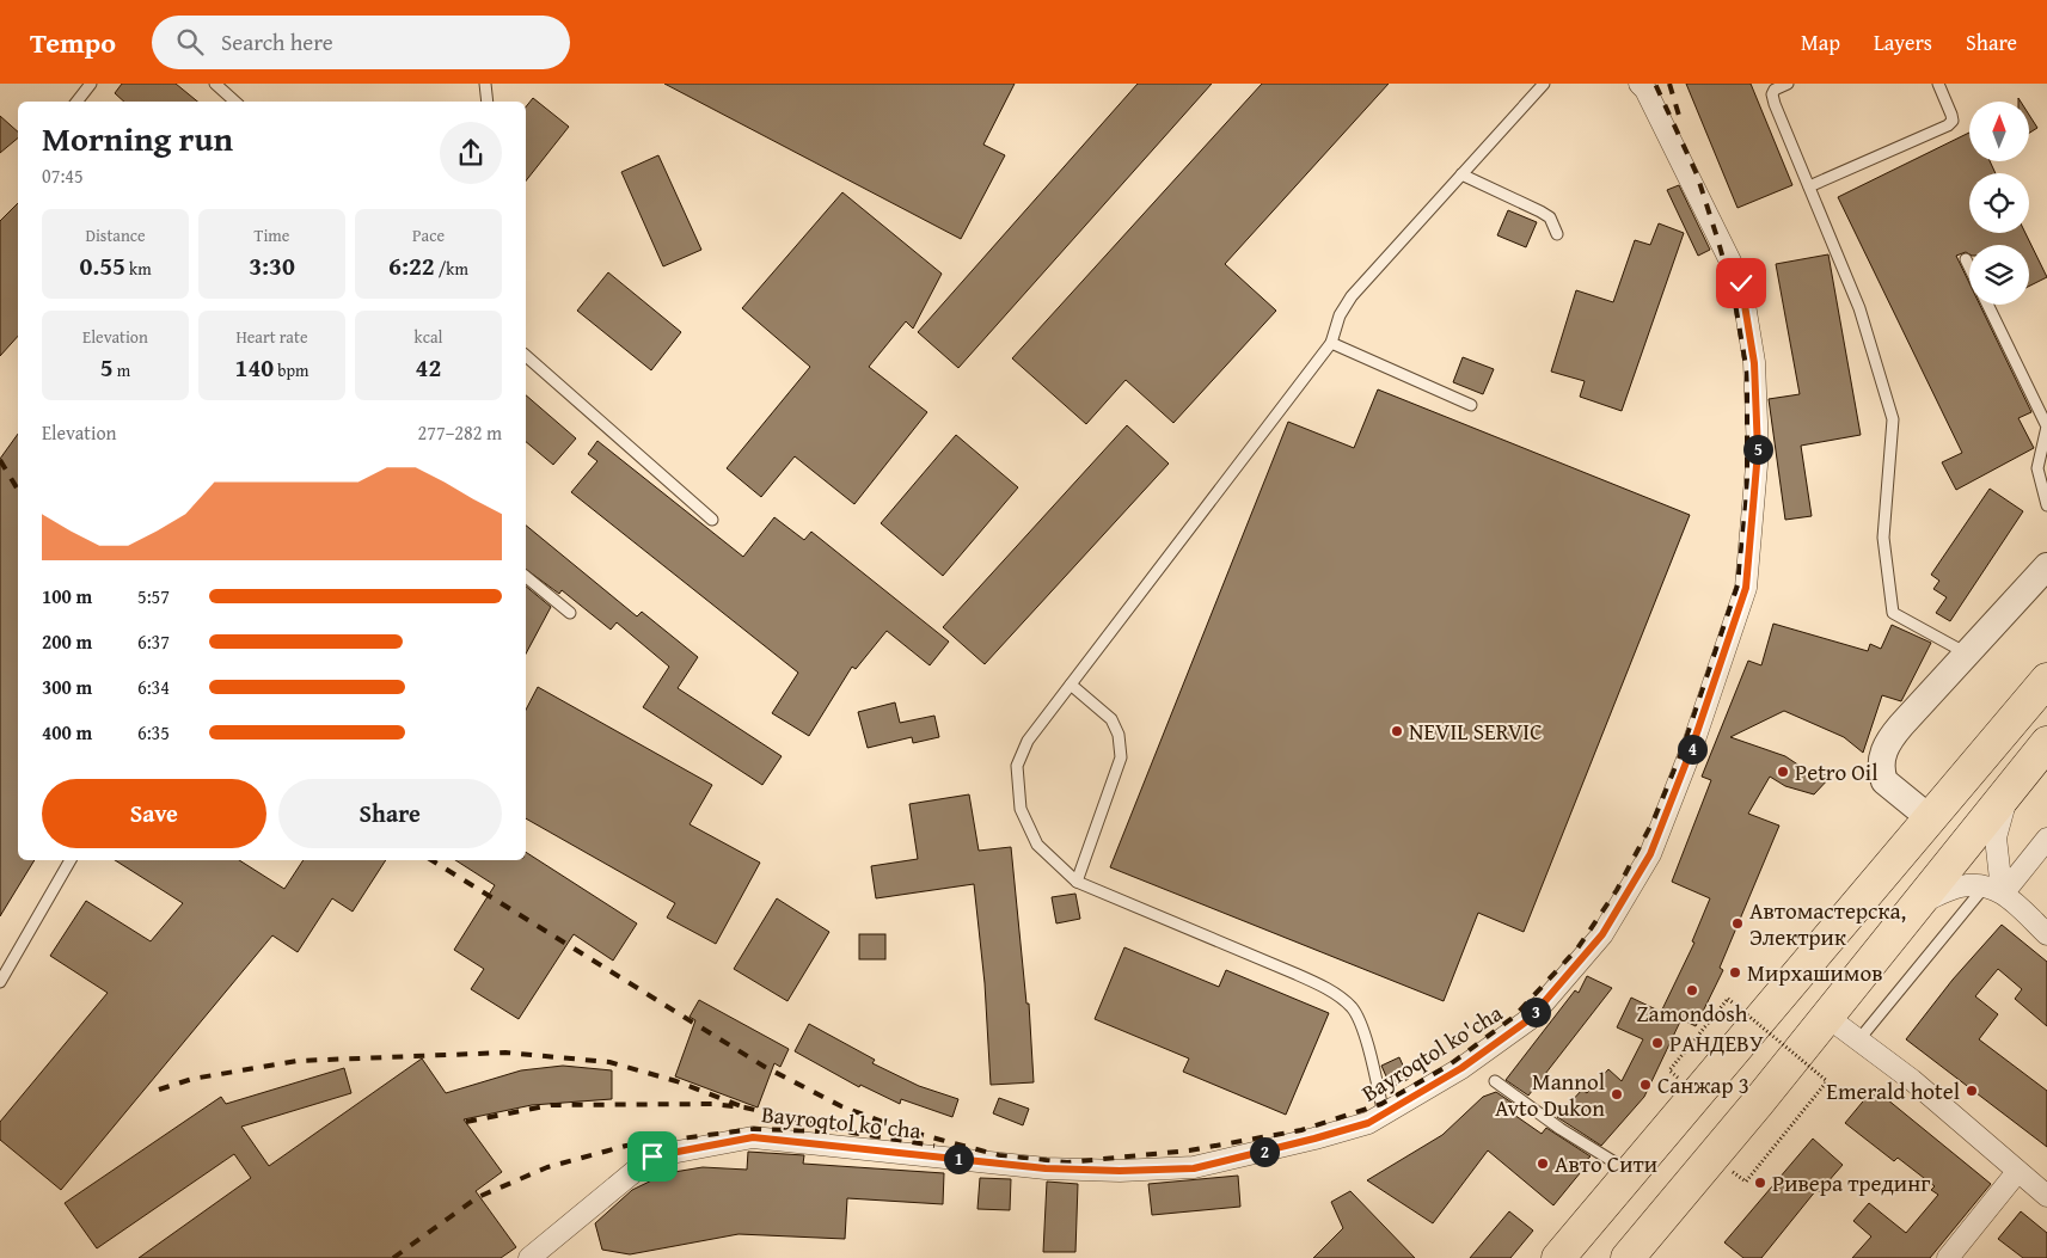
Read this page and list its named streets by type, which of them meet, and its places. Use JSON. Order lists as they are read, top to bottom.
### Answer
{
  "streets": {
    "street": ["Bayroqtol ko'cha"]
  },
  "places": [
    "NEVIL SERVIC",
    "Petro Oil",
    "Автомастерска, Электрик",
    "Мирхашимов",
    "Zamondosh",
    "РАНДЕВУ",
    "Санжар 3",
    "Emerald hotel",
    "Mannol Avto Dukon",
    "Авто Сити",
    "Ривера трединг"
  ],
  "north": "top",
  "page": {
    "header": "Tempo",
    "search": "Search here",
    "nav": ["Map", "Layers", "Share"],
    "heading": ["Morning run", "07:45"],
    "stats": [
      ["Distance", "0.55 km"],
      ["Time", "3:30"],
      ["Pace", "6:22 /km"],
      ["Elevation", "5 m"],
      ["Heart rate", "140 bpm"],
      ["kcal", "42"]
    ],
    "chart": ["Elevation", "277–282 m"],
    "pins": [
      "5",
      "4",
      "3",
      "2",
      "1"
    ],
    "list": [
      {
        "name": "100 m",
        "note": "5:57"
      },
      {
        "name": "200 m",
        "note": "6:37"
      },
      {
        "name": "300 m",
        "note": "6:34"
      },
      {
        "name": "400 m",
        "note": "6:35"
      }
    ],
    "buttons": ["Save", "Share"]
  }
}
